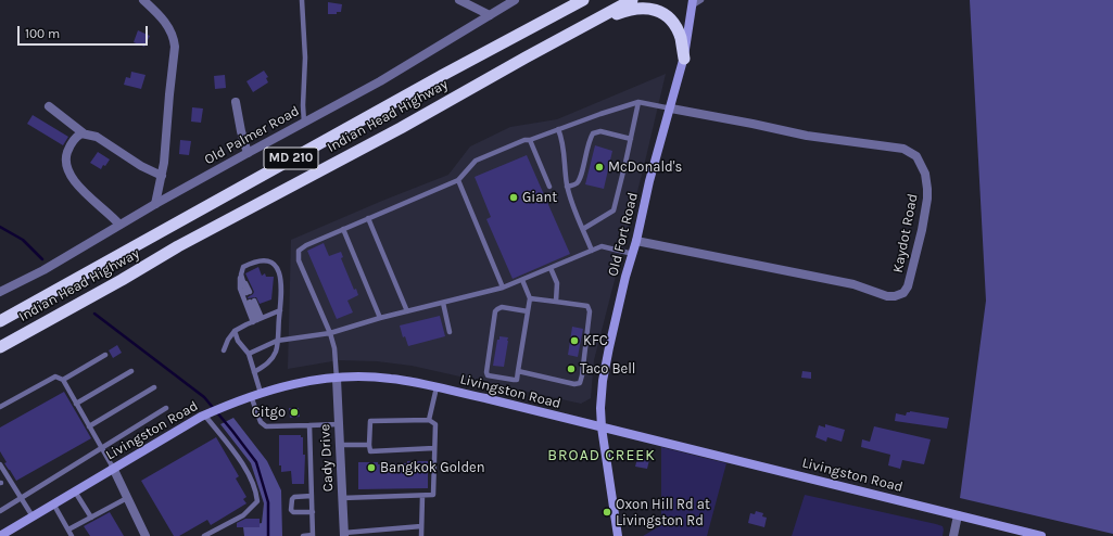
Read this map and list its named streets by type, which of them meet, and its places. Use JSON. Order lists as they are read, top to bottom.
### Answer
{
  "streets": {
    "highway": ["Indian Head Highway", "MD 210"],
    "main road": ["Old Fort Road", "Livingston Road"],
    "street": ["Old Palmer Road", "Kaydot Road", "Cady Drive"]
  },
  "crossings": [
    ["Kaydot Road", "Old Fort Road"],
    ["Old Fort Road", "Livingston Road"],
    ["Livingston Road", "Cady Drive"]
  ],
  "districts": ["BROAD CREEK"],
  "places": [
    "McDonald's",
    "Giant",
    "KFC",
    "Taco Bell",
    "Citgo",
    "Bangkok Golden",
    "Oxon Hill Rd at Livingston Rd"
  ],
  "scale_bar": "100 m"
}
